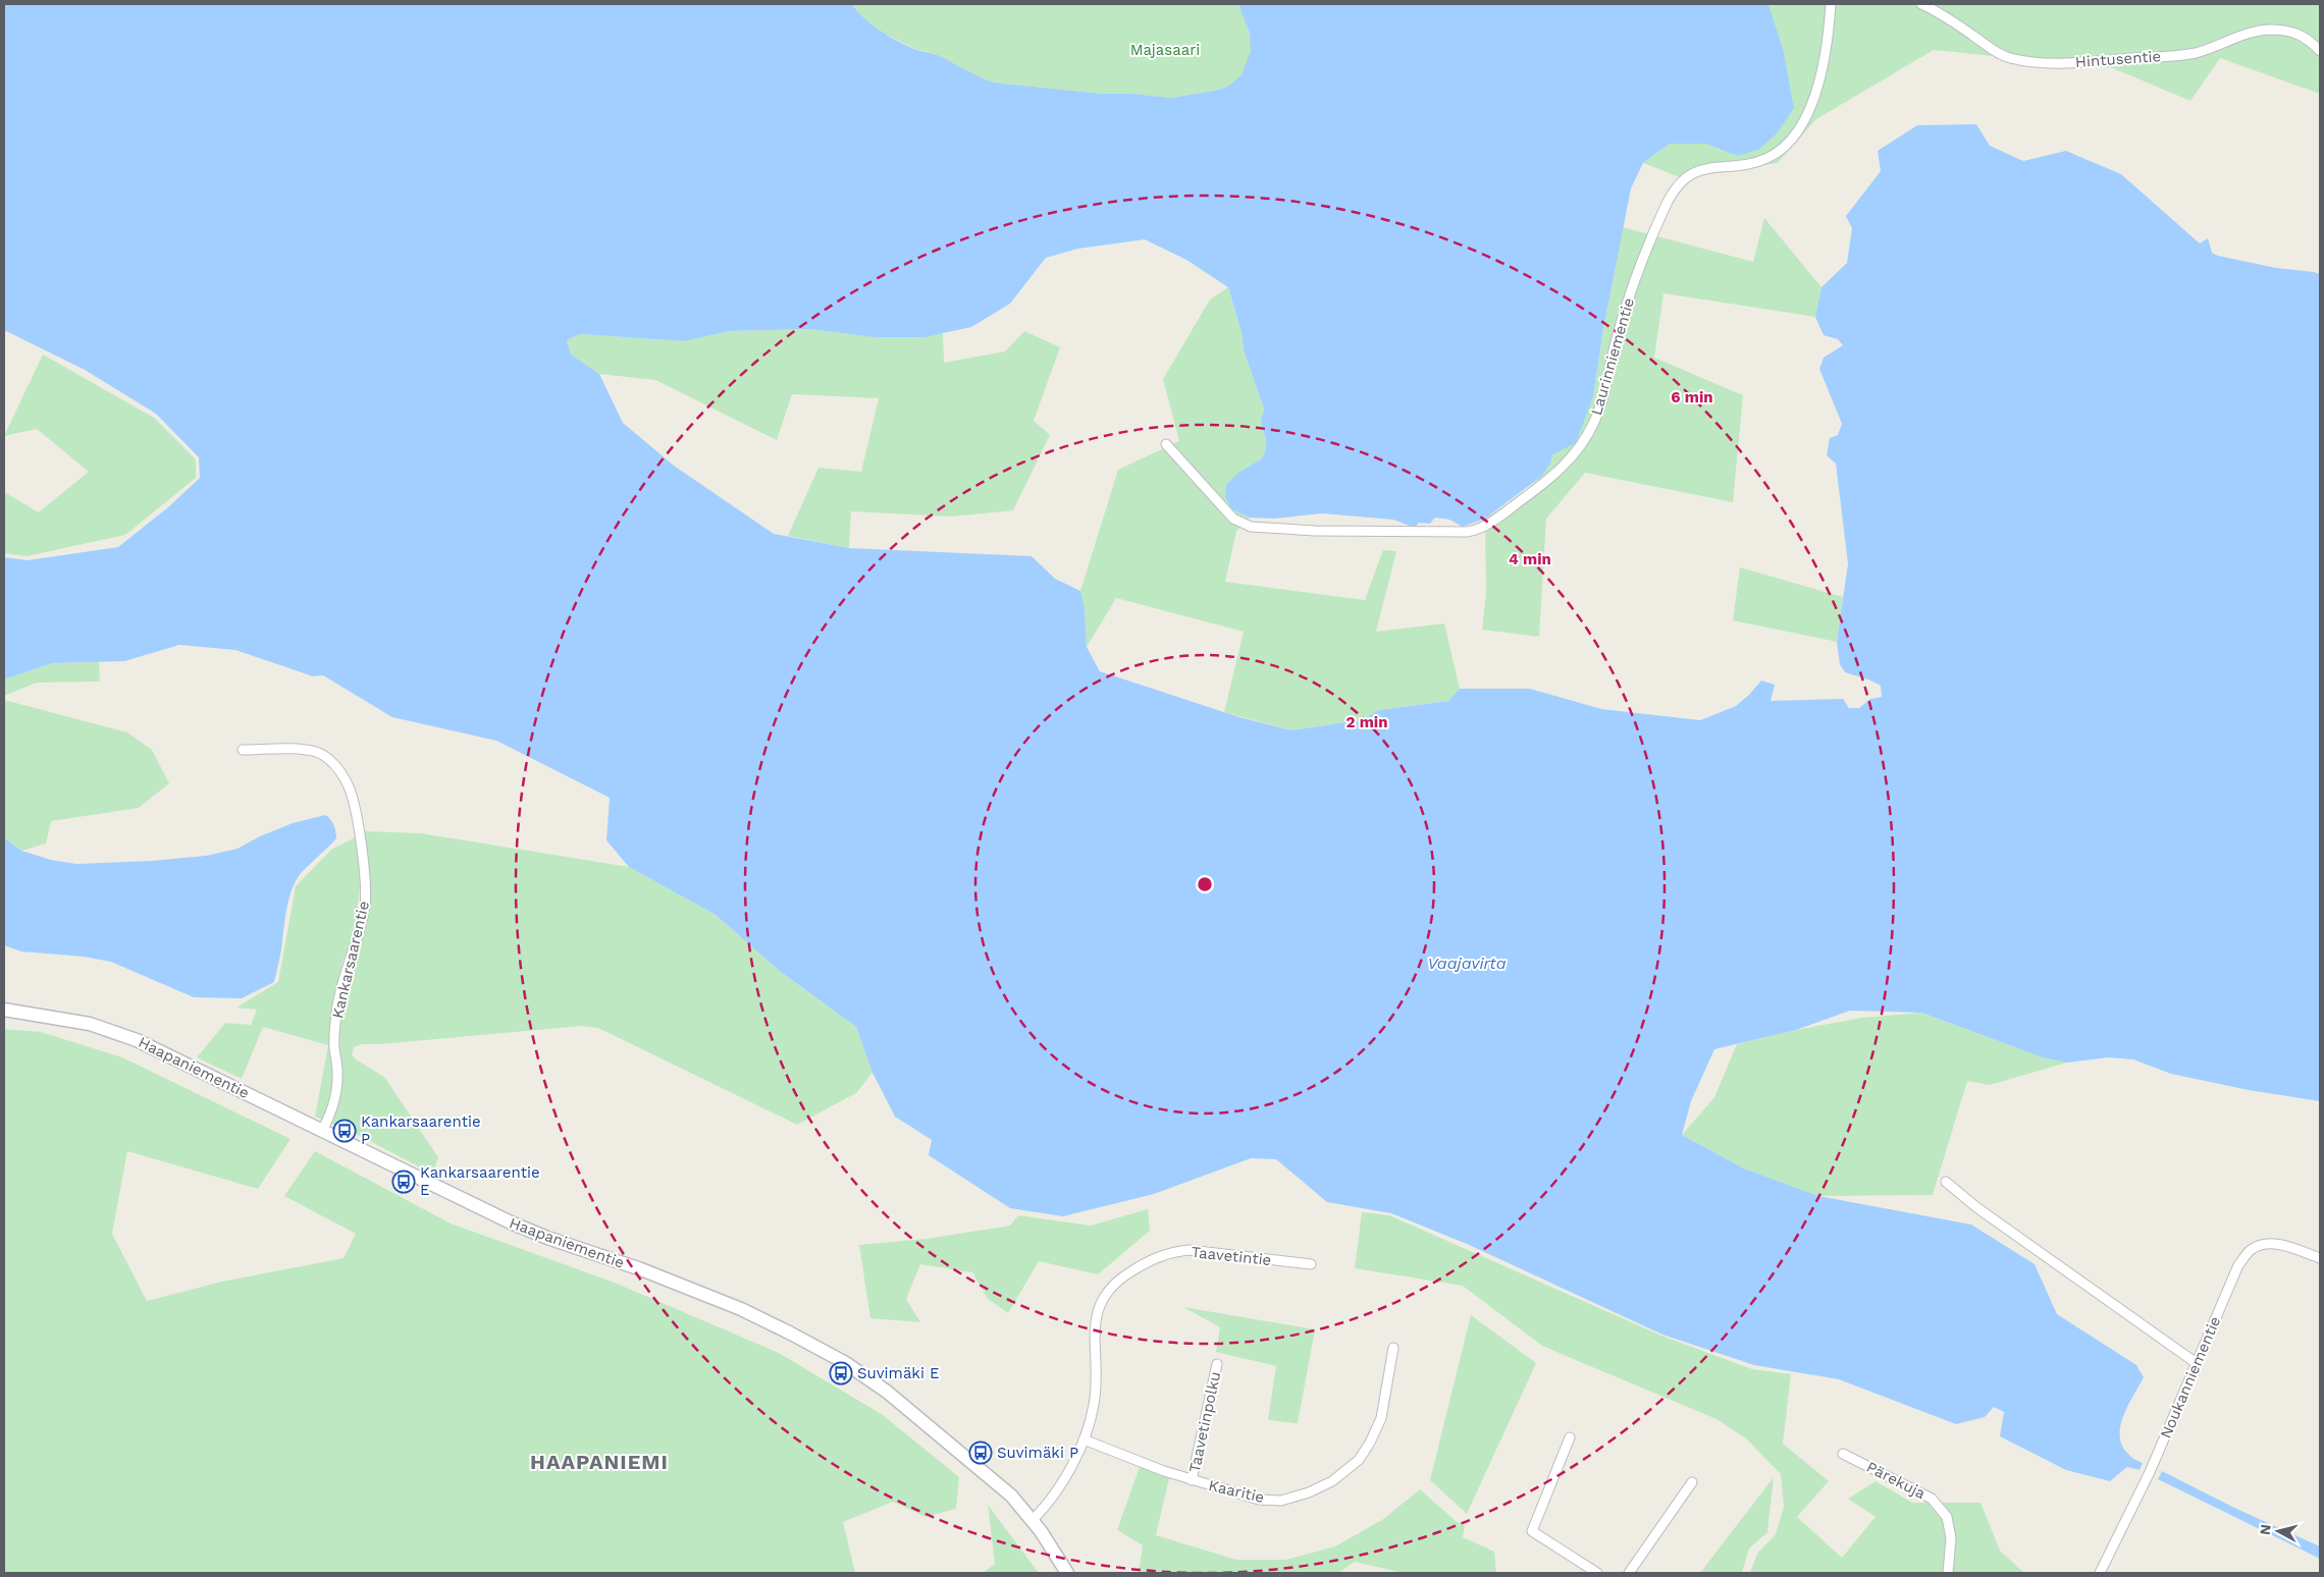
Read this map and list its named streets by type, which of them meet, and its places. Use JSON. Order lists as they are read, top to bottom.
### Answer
{
  "streets": {
    "street": [
      "Hintusentie",
      "Laurinniementie",
      "Kankarsaarentie",
      "Haapaniementie",
      "Taavetintie",
      "Noukanniementie",
      "Taavetinpolku",
      "Pärekuja",
      "Kaaritie"
    ]
  },
  "crossings": [
    ["Kankarsaarentie", "Haapaniementie"],
    ["Haapaniementie", "Taavetintie"],
    ["Taavetintie", "Kaaritie"],
    ["Taavetinpolku", "Kaaritie"]
  ],
  "districts": ["HAAPANIEMI"],
  "water": ["Vaajavirta"],
  "parks": ["Majasaari"],
  "places": {
    "bus stop": [
      "Kankarsaarentie P",
      "Kankarsaarentie E",
      "Suvimäki E",
      "Suvimäki P"
    ]
  },
  "north": "left",
  "rings": ["6 min", "4 min", "2 min"]
}
